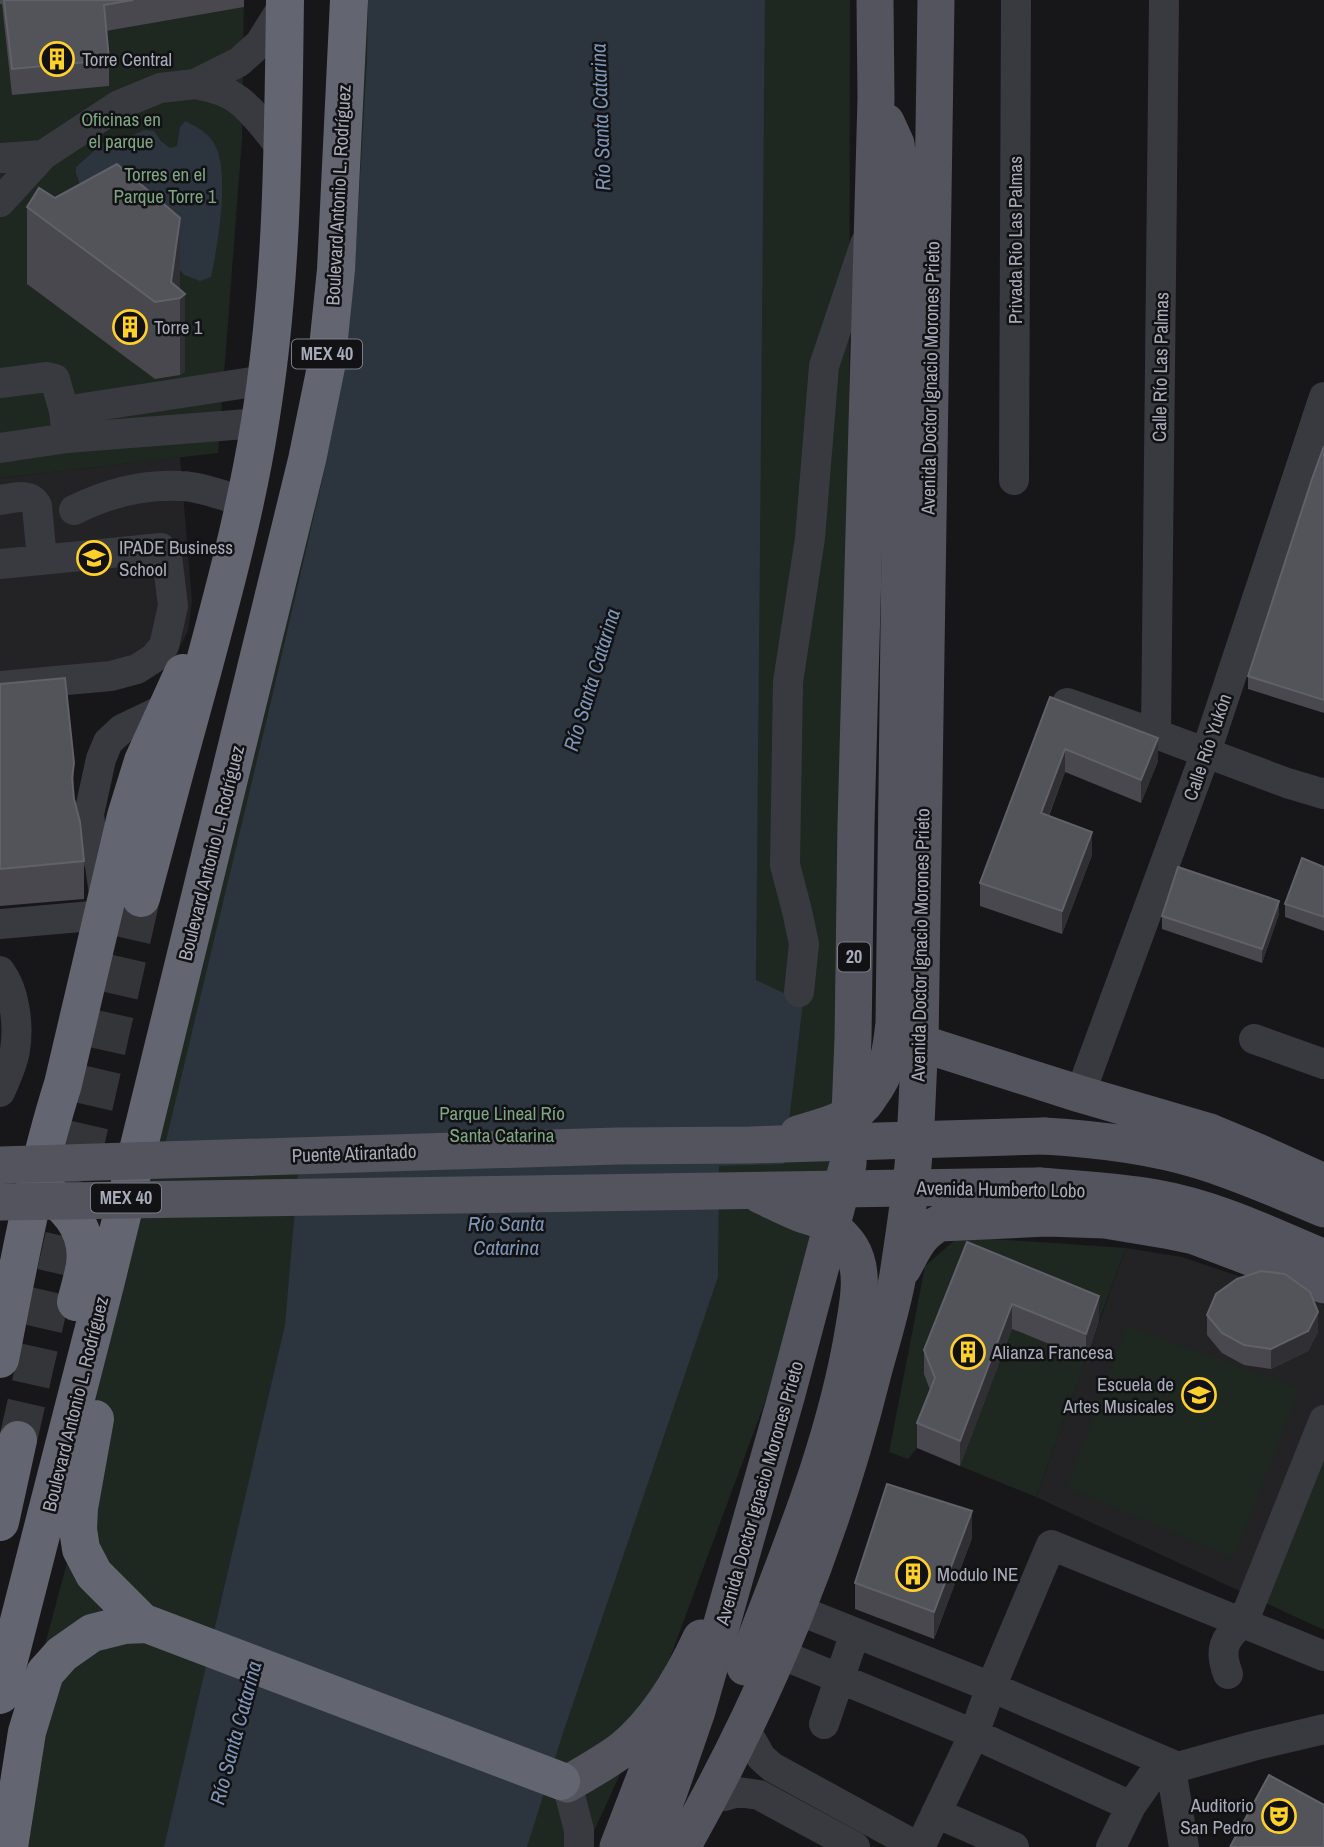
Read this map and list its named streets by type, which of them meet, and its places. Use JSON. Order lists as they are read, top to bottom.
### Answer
{
  "streets": {
    "highway": ["Boulevard Antonio L. Rodríguez", "MEX 40"],
    "main road": [
      "Avenida Doctor Ignacio Morones Prieto",
      "20",
      "Puente Atirantado",
      "Avenida Humberto Lobo"
    ],
    "street": ["Privada Río Las Palmas", "Calle Río Las Palmas", "Calle Río Yukón"]
  },
  "water": ["Río Santa Catarina"],
  "parks": ["Oficinas en el parque", "Torres en el Parque Torre 1", "Parque Lineal Río Santa Catarina"],
  "places": {
    "building": [
      "Torre Central",
      "Torre 1",
      "Alianza Francesa",
      "Modulo INE"
    ],
    "school or university": ["IPADE Business School", "Escuela de Artes Musicales"],
    "theatre": ["Auditorio San Pedro"]
  }
}
